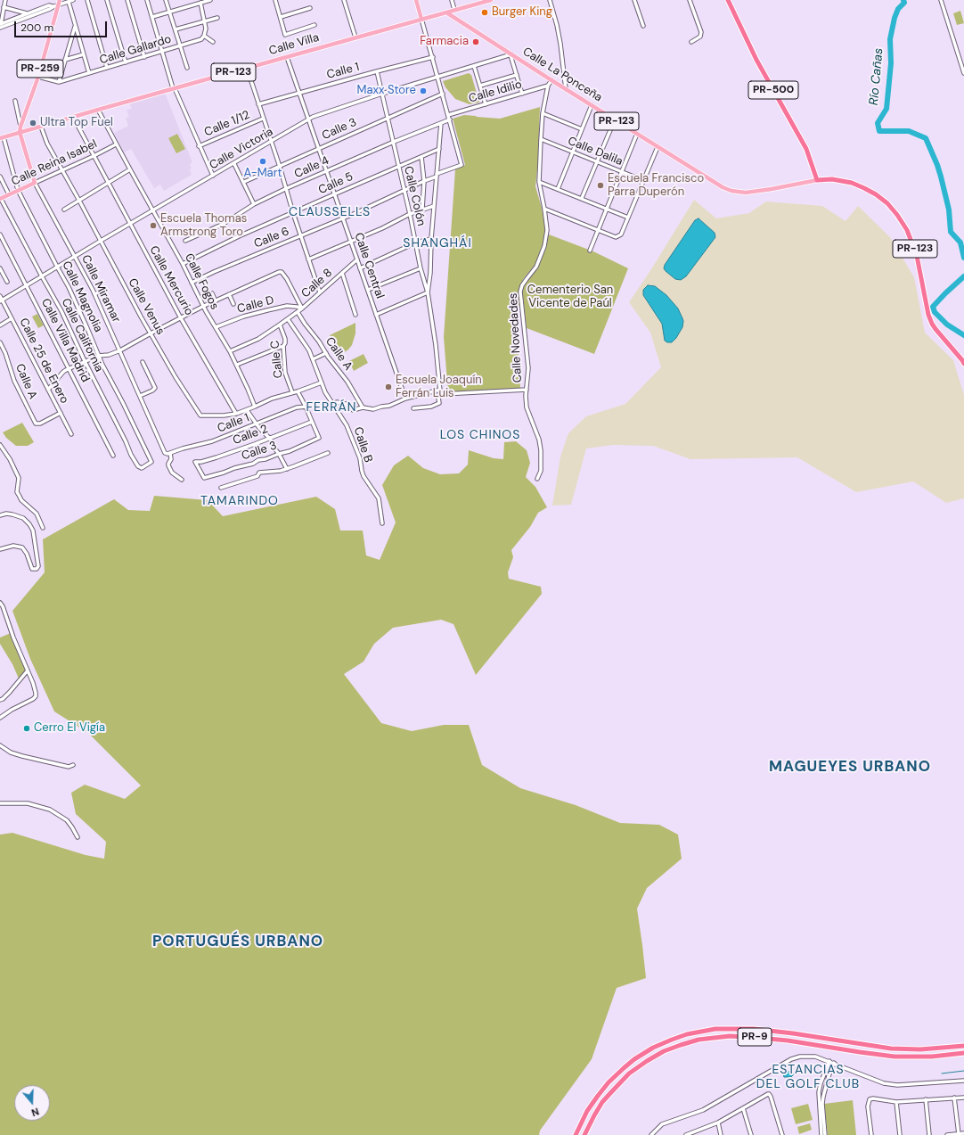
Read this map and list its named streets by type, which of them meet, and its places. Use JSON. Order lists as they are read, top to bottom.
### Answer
{
  "streets": {
    "highway": ["PR-123", "PR-500", "PR-9"],
    "main road": [
      "Calle Villa",
      "PR-259",
      "Calle La Ponceña",
      "Calle Reina Isabel",
      "Calle Miramar"
    ],
    "street": [
      "Calle Gallardo",
      "Calle 1",
      "Calle Idilio",
      "Calle 1/12",
      "Calle 3",
      "Calle Victoria",
      "Calle Dalila",
      "Calle 4",
      "Calle 5",
      "Calle Colón",
      "Calle 6",
      "Calle Central",
      "Calle Mercurio",
      "Calle Fogos",
      "Calle 8",
      "Calle Magnolia",
      "Calle D",
      "Calle Venus",
      "Calle California",
      "Calle Novedades",
      "Calle Villa Madrid",
      "Calle A",
      "Calle C",
      "Calle 25 de Enero",
      "Calle 2",
      "Calle B"
    ]
  },
  "crossings": [
    ["Calle Villa", "PR-259"],
    ["Calle Villa", "Calle La Ponceña"],
    ["Calle Villa", "Calle Central"],
    ["Calle Villa", "Calle Mercurio"],
    ["Calle Villa", "Calle Fogos"],
    ["Calle Villa", "Calle Miramar"],
    ["Calle Villa", "Calle Magnolia"],
    ["PR-259", "Calle Miramar"],
    ["Calle 1", "Calle Colón"],
    ["Calle 1", "Calle Central"],
    ["Calle 1", "Calle Miramar"],
    ["Calle 1", "Calle A"],
    ["Calle 1", "Calle B"],
    ["PR-123", "Calle La Ponceña"],
    ["PR-123", "PR-500"],
    ["Calle La Ponceña", "PR-500"],
    ["Calle La Ponceña", "Calle Victoria"],
    ["Calle La Ponceña", "Calle Novedades"],
    ["Calle Idilio", "Calle Novedades"],
    ["Calle 3", "Calle Colón"],
    ["Calle 3", "Calle Central"],
    ["Calle 3", "Calle 2"],
    ["Calle Victoria", "Calle Colón"],
    ["Calle Victoria", "Calle Central"],
    ["Calle Victoria", "Calle Mercurio"],
    ["Calle Victoria", "Calle Fogos"],
    ["Calle Victoria", "Calle Miramar"],
    ["Calle Victoria", "Calle Magnolia"],
    ["Calle Victoria", "Calle Venus"],
    ["Calle Victoria", "Calle California"],
    ["Calle Victoria", "Calle Villa Madrid"],
    ["Calle Victoria", "Calle 25 de Enero"],
    ["Calle Dalila", "Calle Novedades"],
    ["Calle Reina Isabel", "Calle Mercurio"],
    ["Calle Reina Isabel", "Calle Fogos"],
    ["Calle Reina Isabel", "Calle Miramar"],
    ["Calle Reina Isabel", "Calle Magnolia"],
    ["Calle Reina Isabel", "Calle Venus"],
    ["Calle Reina Isabel", "Calle California"],
    ["Calle 4", "Calle Colón"],
    ["Calle 4", "Calle 6"],
    ["Calle 4", "Calle Central"],
    ["Calle 5", "Calle Colón"],
    ["Calle 5", "Calle Central"],
    ["Calle 5", "Calle Fogos"],
    ["Calle Colón", "Calle 6"],
    ["Calle 6", "Calle Central"],
    ["Calle 6", "Calle Fogos"],
    ["Calle Central", "Calle 8"],
    ["Calle Mercurio", "Calle Venus"],
    ["Calle Fogos", "Calle D"],
    ["Calle 8", "Calle D"],
    ["Calle 8", "Calle A"],
    ["Calle 8", "Calle C"],
    ["Calle 8", "Calle B"],
    ["Calle Magnolia", "Calle California"],
    ["Calle A", "Calle 25 de Enero"]
  ],
  "districts": [
    "CLAUSSELLS",
    "SHANGHÁI",
    "FERRÁN",
    "LOS CHINOS",
    "TAMARINDO",
    "MAGUEYES URBANO",
    "PORTUGUÉS URBANO",
    "ESTANCIAS DEL GOLF CLUB"
  ],
  "water": ["Río Cañas"],
  "parks": ["Cementerio San Vicente de Paúl"],
  "places": [
    "Burger King",
    "Farmacia",
    "Maxx Store",
    "Ultra Top Fuel",
    "A-Mart",
    "Escuela Francisco Parra Duperón",
    "Escuela Thomas Armstrong Toro",
    "Escuela Joaquín Ferrán Luis",
    "Cerro El Vigía"
  ],
  "scale_bar": "200 m",
  "north": "bottom"
}
